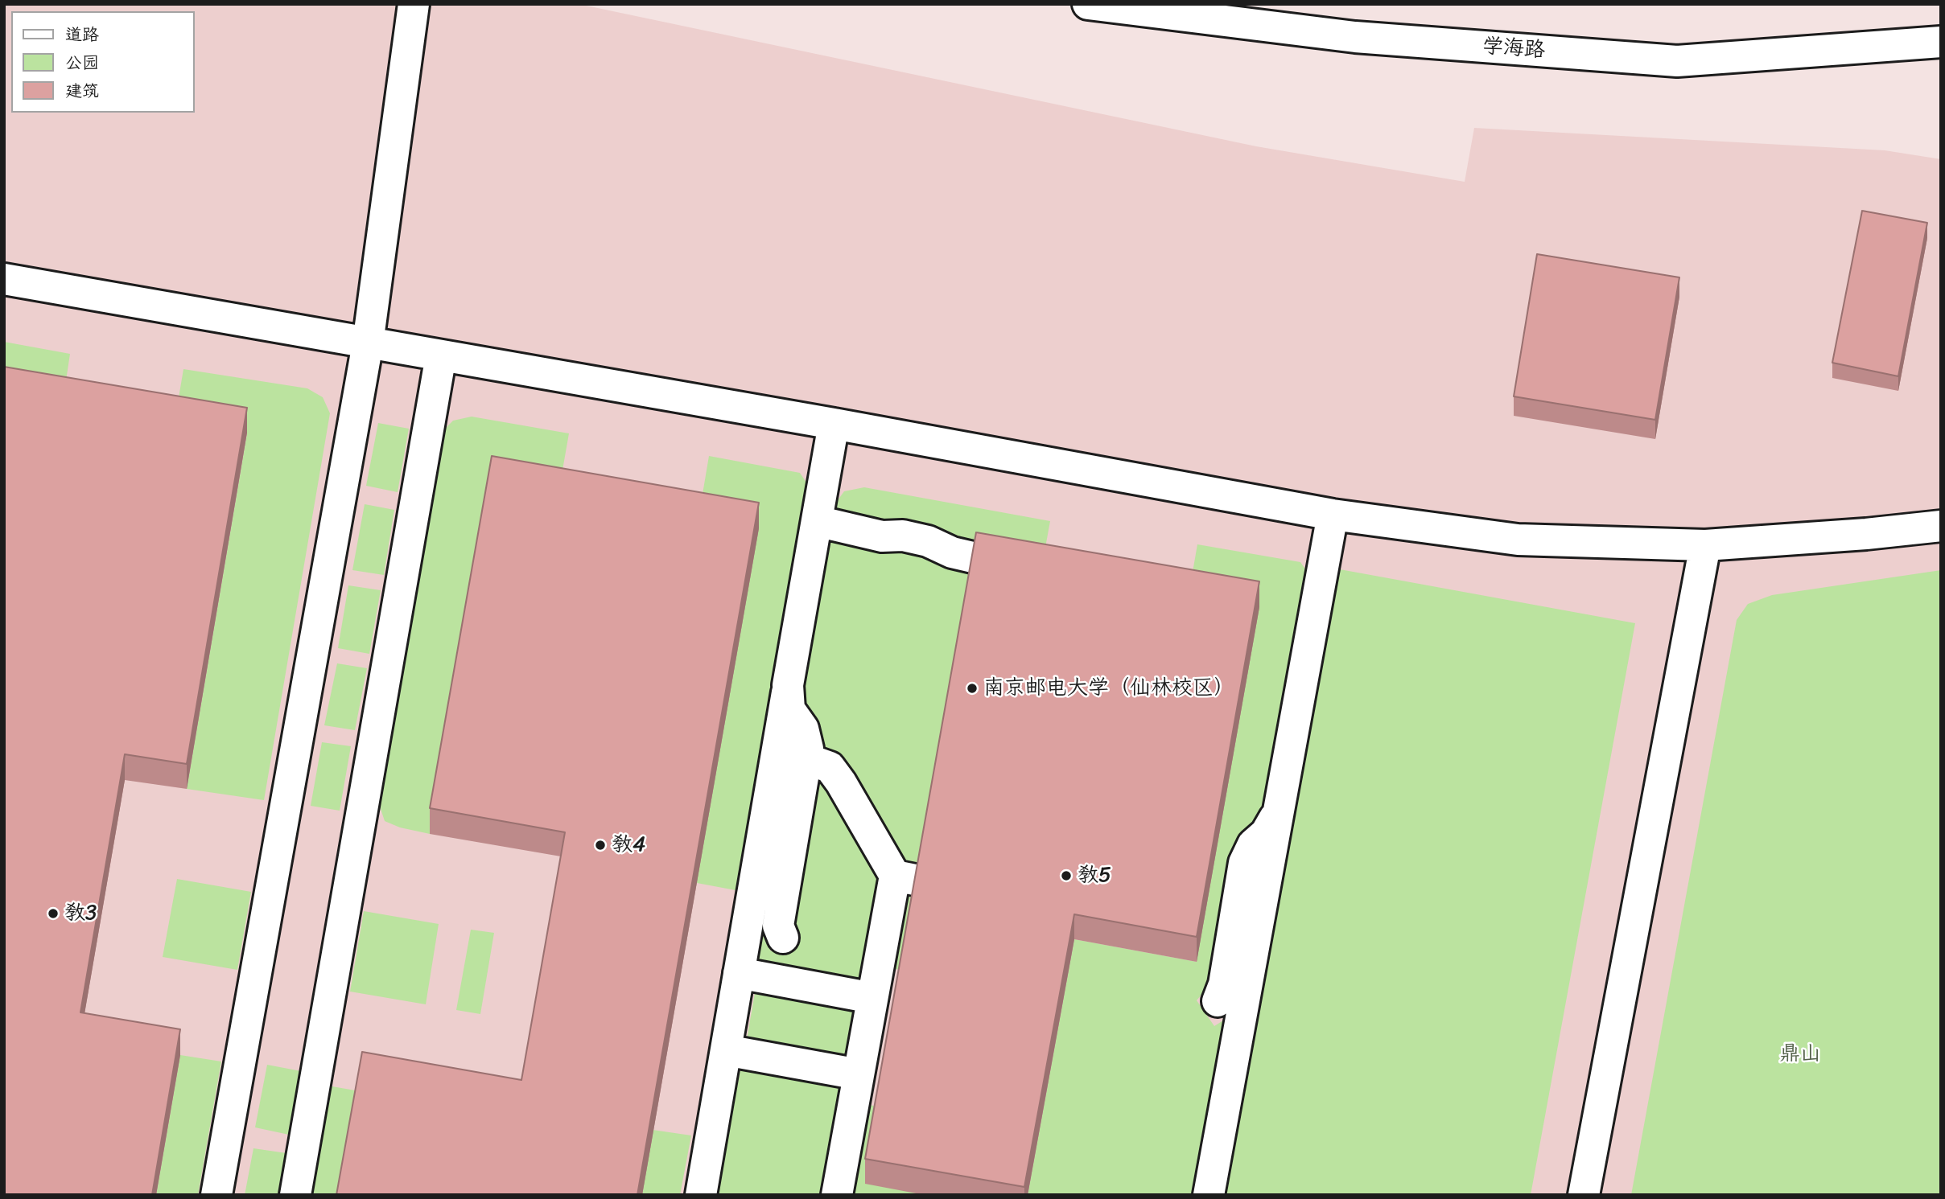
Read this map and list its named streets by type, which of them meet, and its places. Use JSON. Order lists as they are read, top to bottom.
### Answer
{
  "streets": {
    "street": ["学海路"]
  },
  "parks": ["鼎山"],
  "places": [
    "南京邮电大学（仙林校区）",
    "教4",
    "教5",
    "教3"
  ],
  "legend": ["道路", "公园", "建筑"]
}
